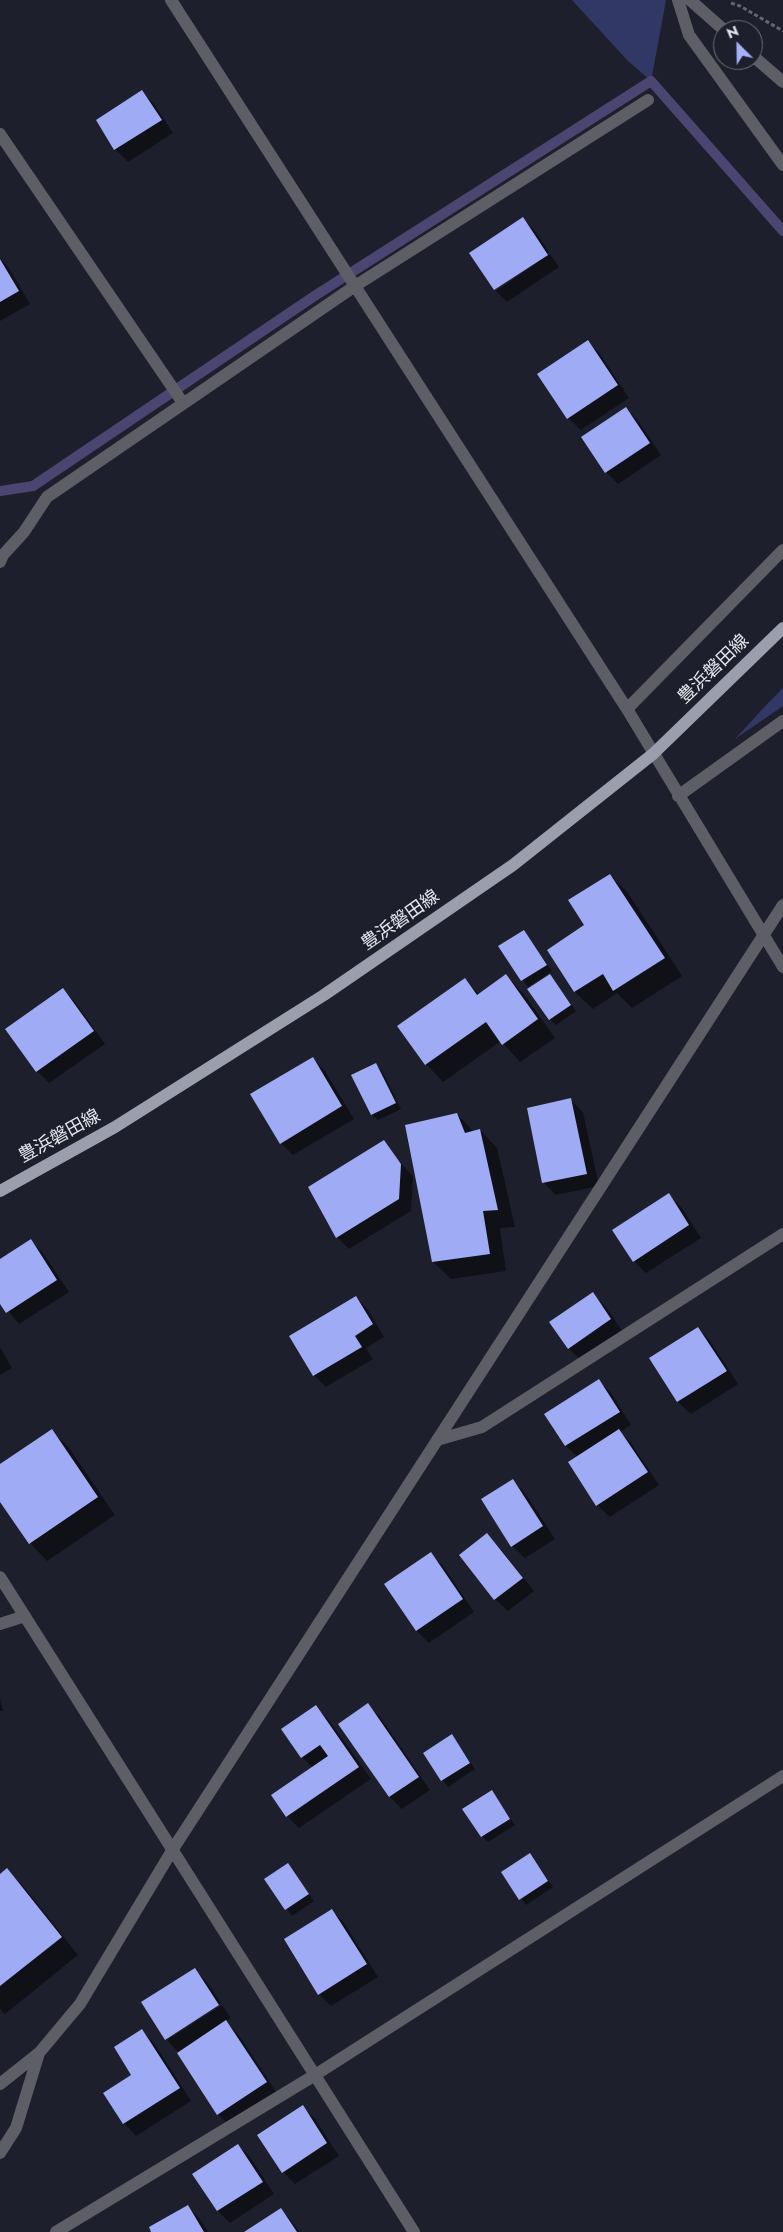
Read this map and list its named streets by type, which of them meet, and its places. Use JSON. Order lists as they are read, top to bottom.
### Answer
{
  "streets": {
    "main road": ["豊浜磐田線"]
  },
  "north": "top left"
}
